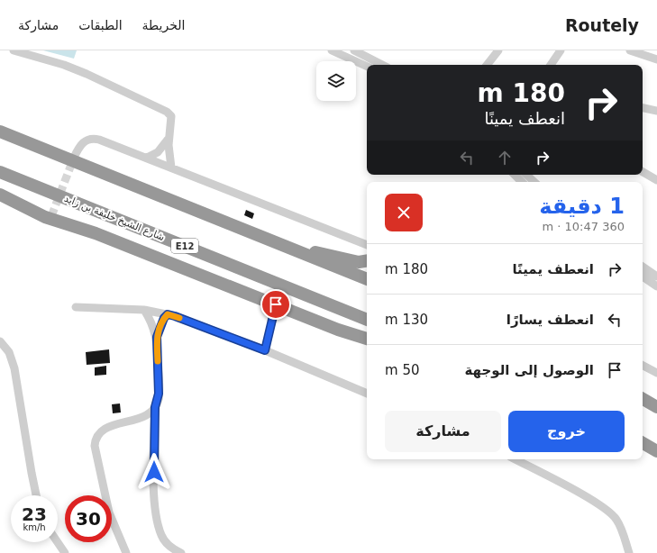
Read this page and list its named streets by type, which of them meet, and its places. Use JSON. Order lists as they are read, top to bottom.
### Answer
{
  "streets": {
    "highway": ["شارع الشيخ خليفة بن زايد", "E12"]
  },
  "page": {
    "header": "Routely",
    "nav": ["الخريطة", "الطبقات", "مشاركة"],
    "turn": ["180 m", "انعطف يمينًا"],
    "heading": ["1 دقيقة", "360 m · 10:47"],
    "list": [
      {
        "name": "انعطف يمينًا",
        "value": "180 m"
      },
      {
        "name": "انعطف يسارًا",
        "value": "130 m"
      },
      {
        "name": "الوصول إلى الوجهة",
        "value": "50 m"
      }
    ],
    "buttons": ["خروج", "مشاركة"],
    "speed": "23 km/h",
    "limit": "30"
  }
}
